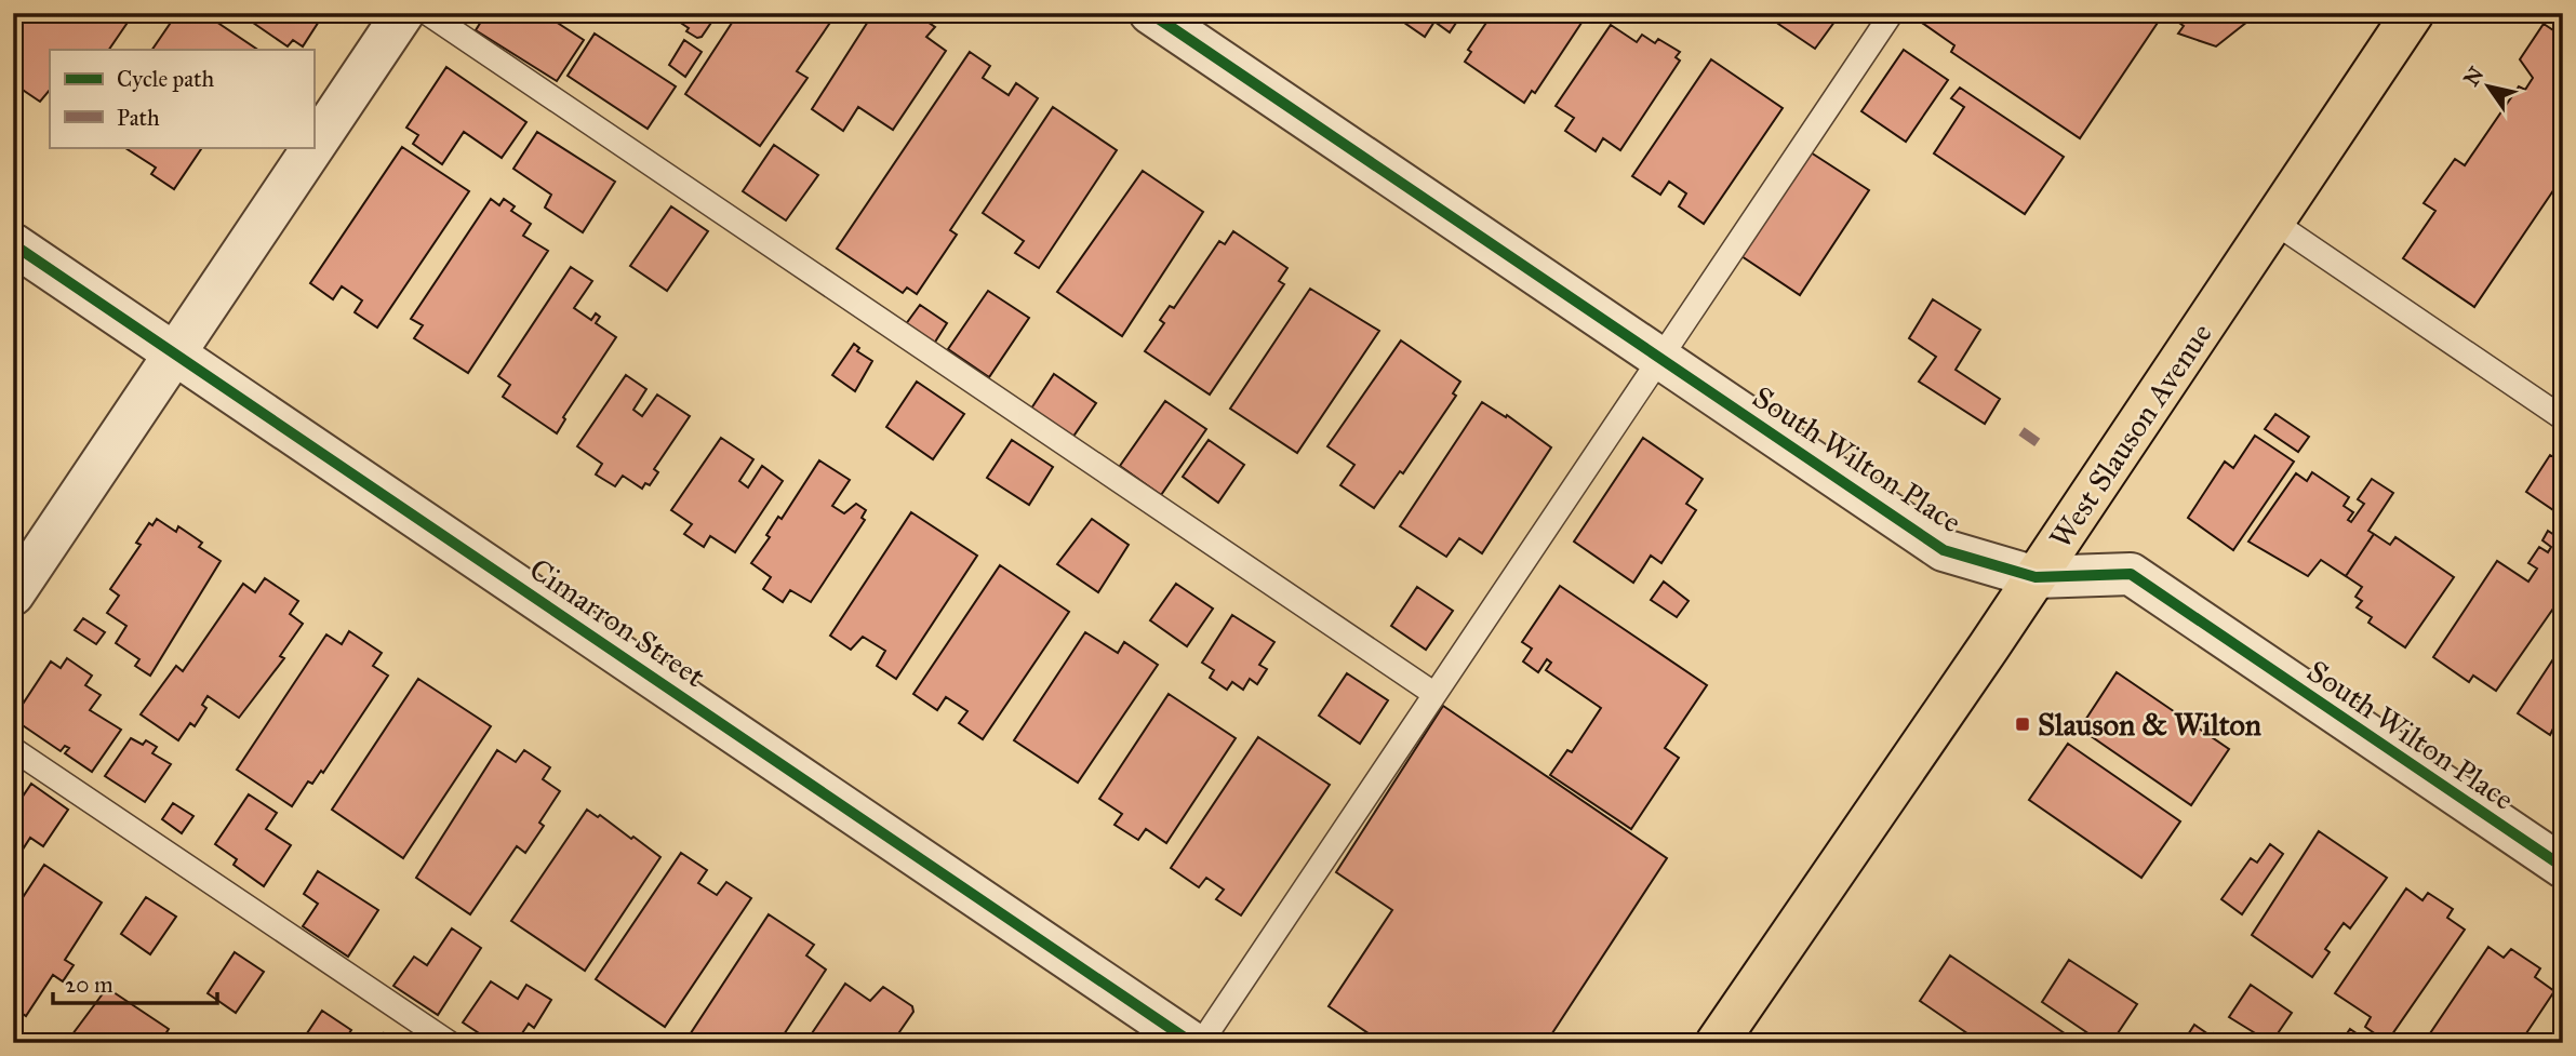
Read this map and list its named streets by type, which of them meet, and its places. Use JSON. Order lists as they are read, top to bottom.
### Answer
{
  "streets": {
    "main road": ["West Slauson Avenue"],
    "street": ["South Wilton Place", "Cimarron Street"]
  },
  "crossings": [
    ["West Slauson Avenue", "South Wilton Place"]
  ],
  "places": {
    "transit": ["Slauson & Wilton"]
  },
  "legend": ["Cycle path", "Path"],
  "scale_bar": "20 m",
  "north": "top left"
}
